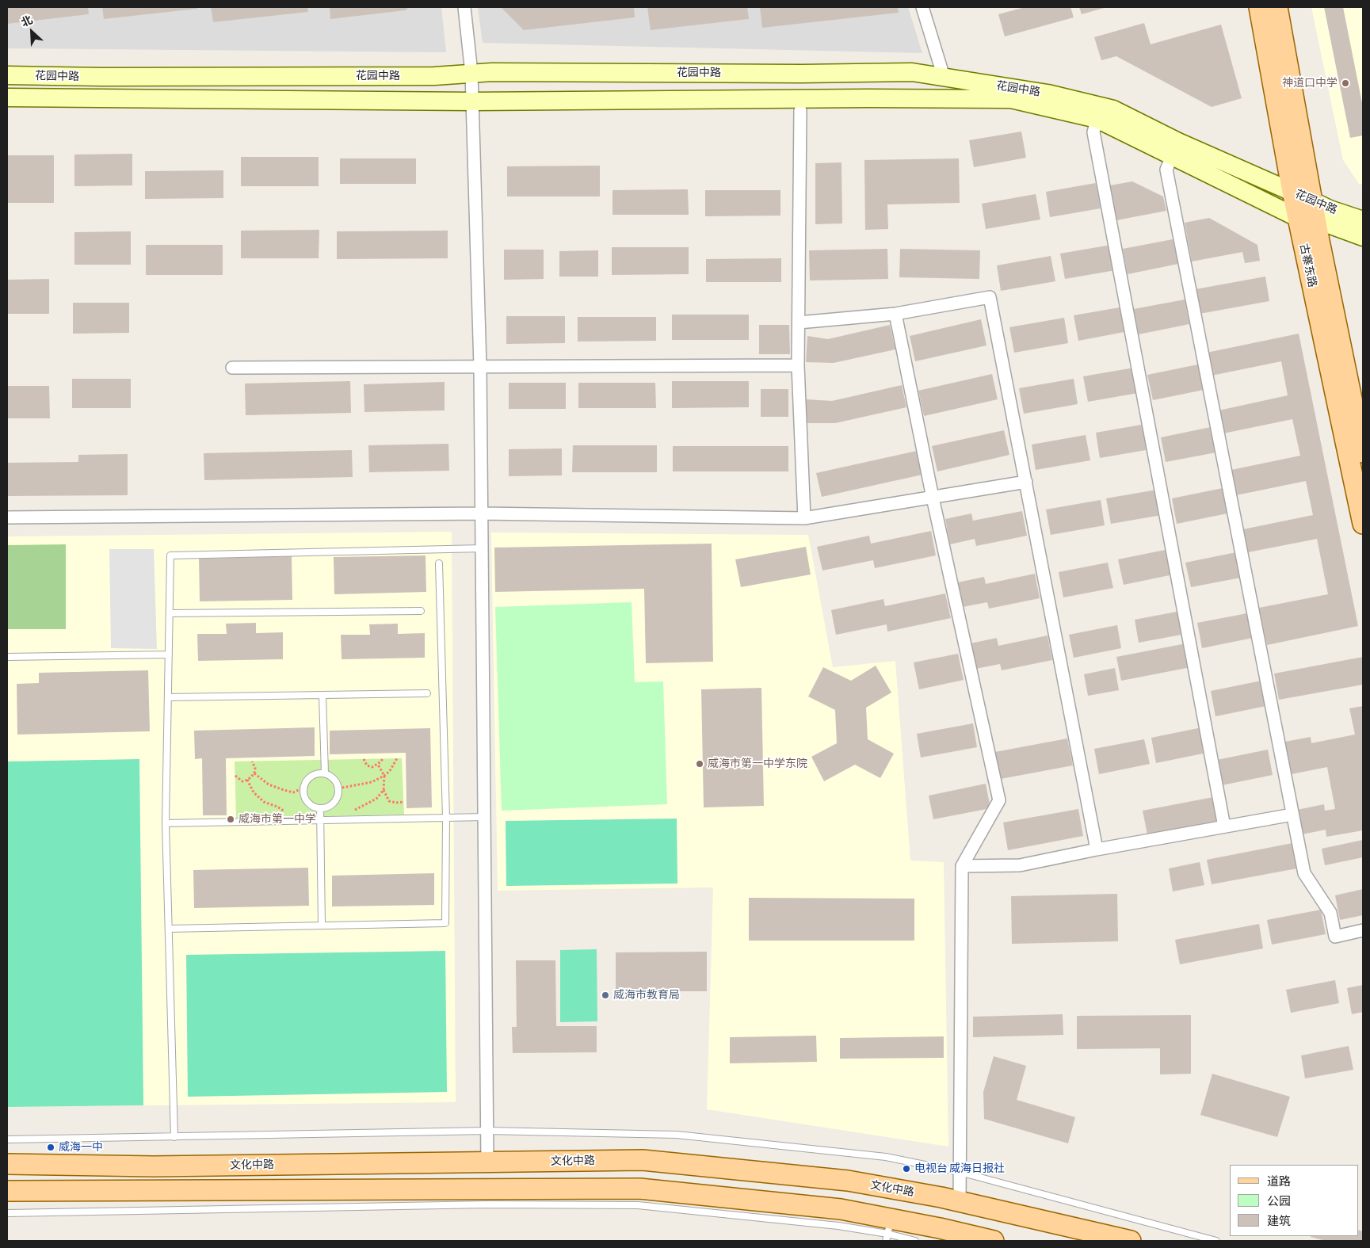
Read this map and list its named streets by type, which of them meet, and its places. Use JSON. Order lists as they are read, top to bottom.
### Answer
{
  "streets": {
    "main road": ["花园中路", "古寨东路", "文化中路"]
  },
  "crossings": [
    ["花园中路", "古寨东路"]
  ],
  "places": [
    "神道口中学",
    "威海市第一中学东院",
    "威海市第一中学",
    "威海市教育局",
    "威海一中",
    "电视台 威海日报社"
  ],
  "legend": ["道路", "公园", "建筑"],
  "north": "top left"
}
